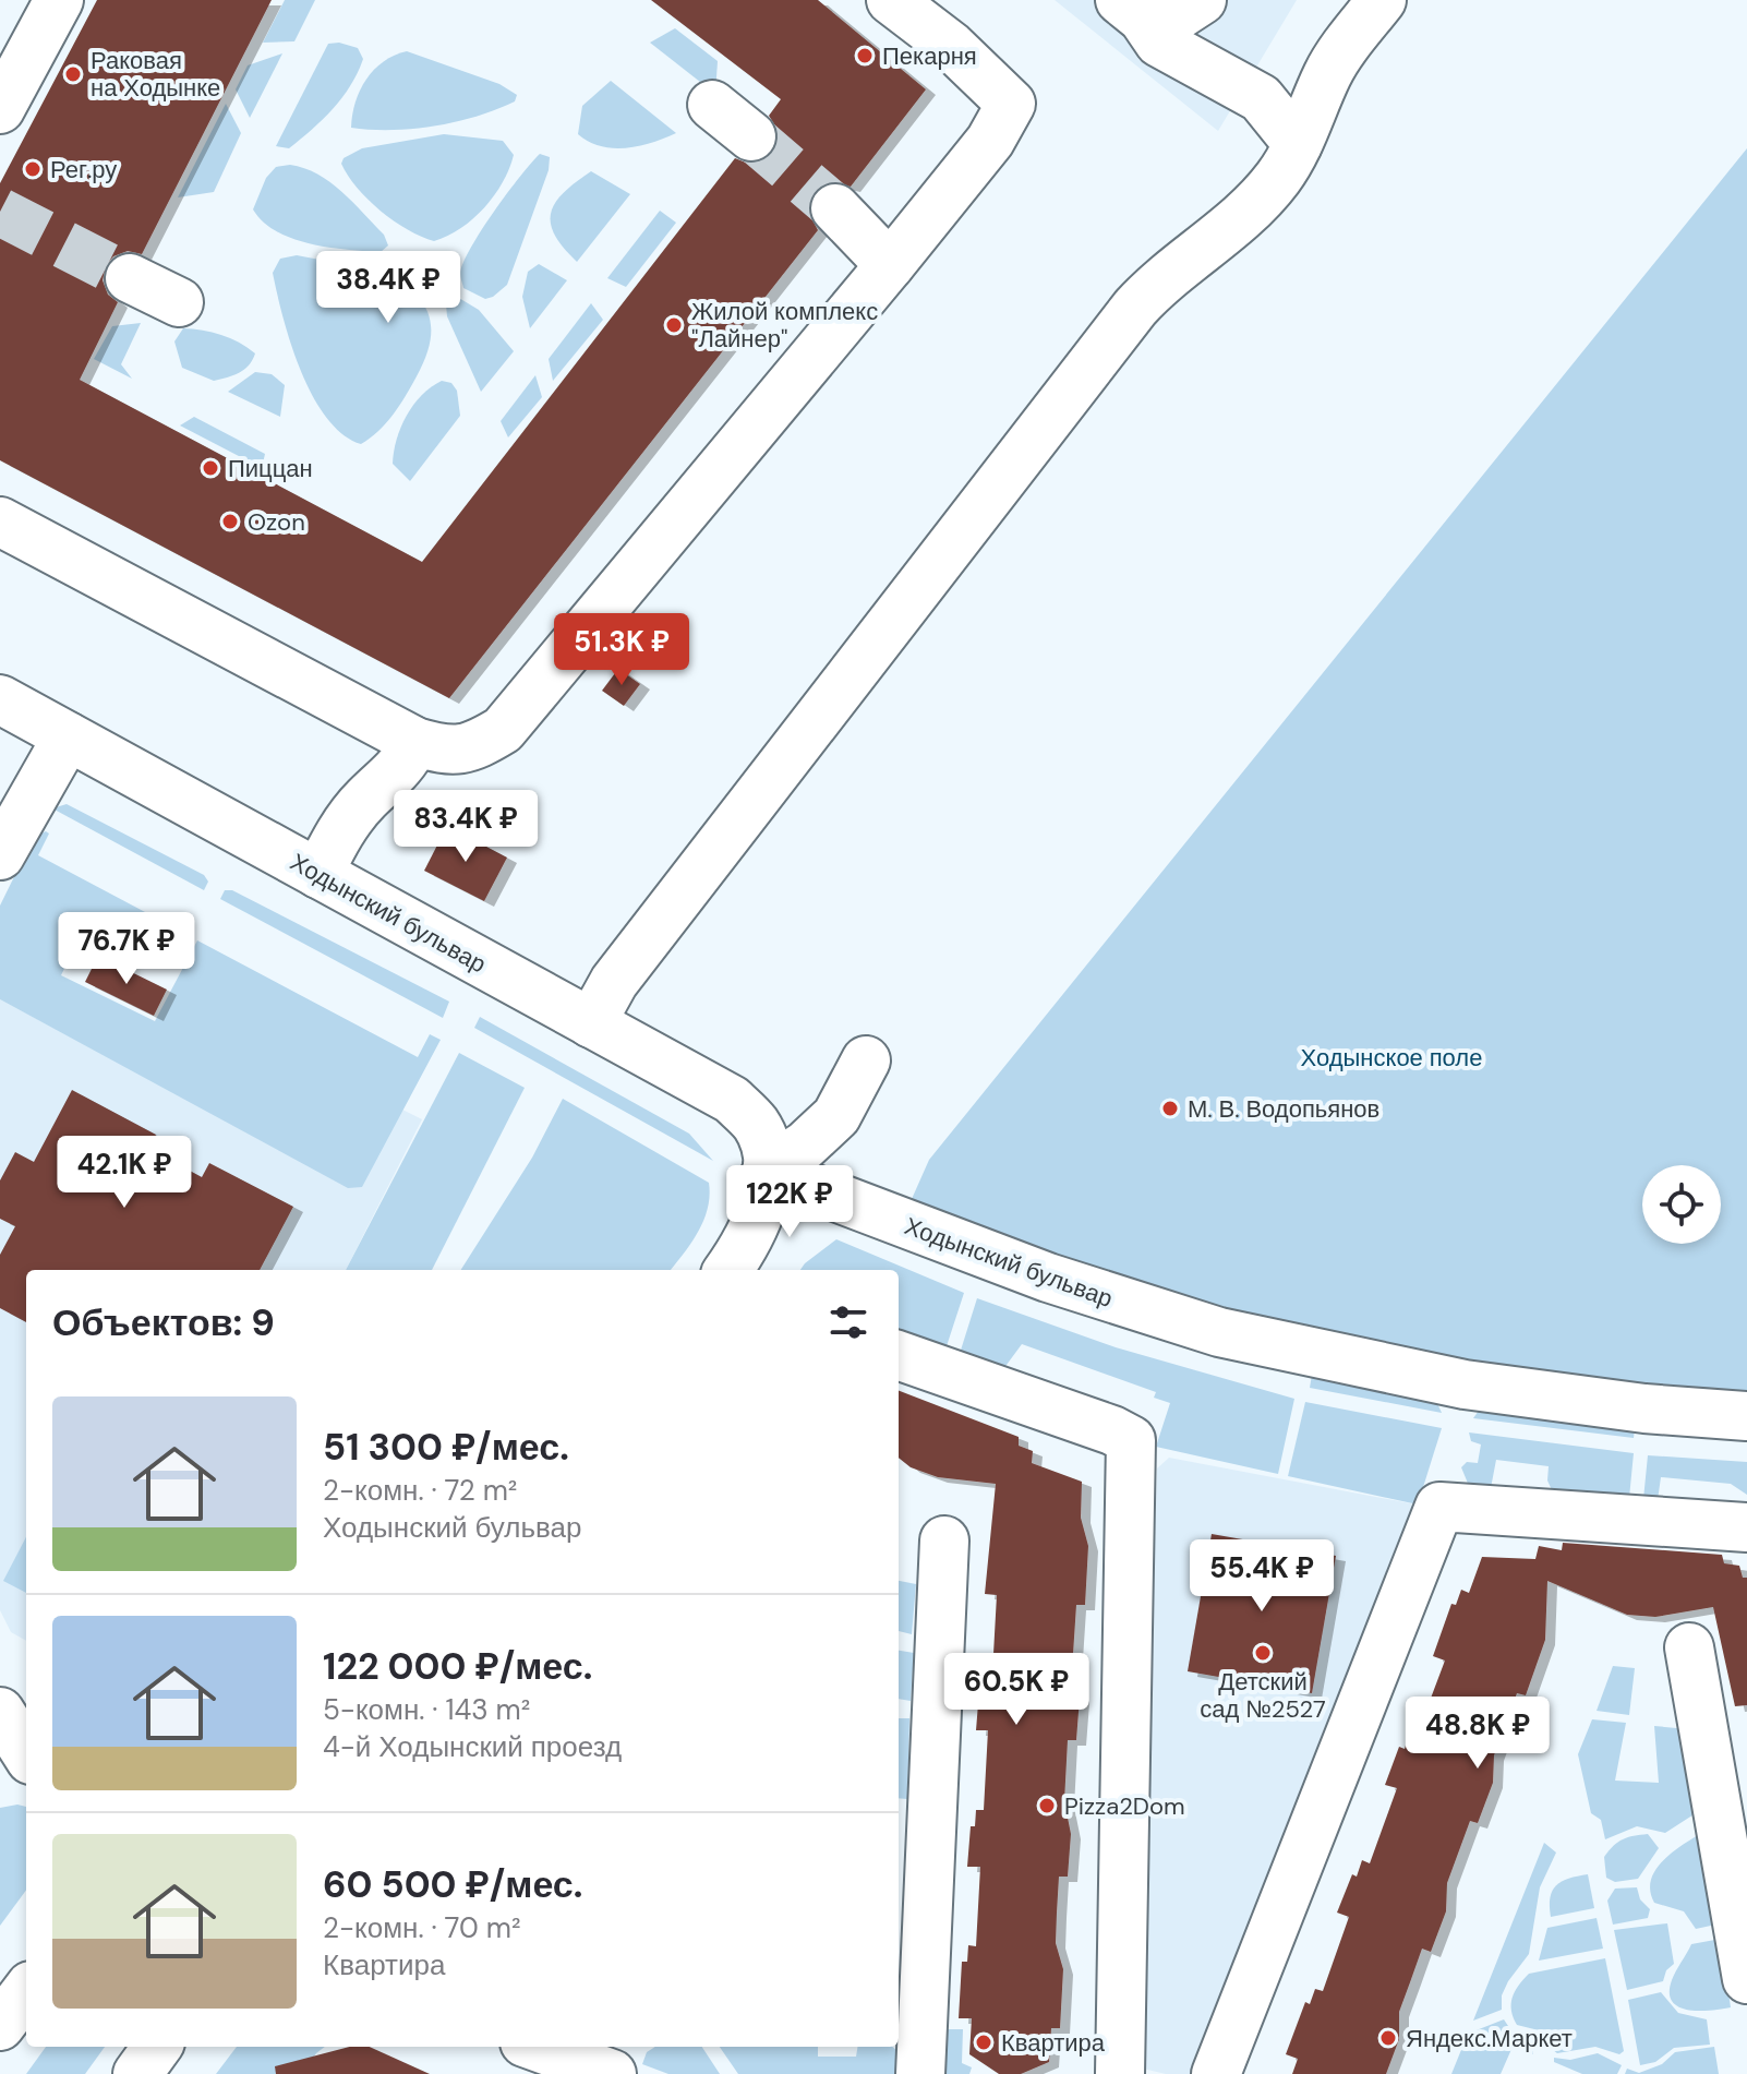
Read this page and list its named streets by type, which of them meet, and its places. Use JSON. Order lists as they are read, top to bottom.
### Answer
{
  "streets": {
    "street": ["Ходынский бульвар"]
  },
  "parks": ["Ходынское поле"],
  "places": [
    "Пекарня",
    "Раковая на Ходынке",
    "Рег.ру",
    "Жилой комплекс \"Лайнер\"",
    "Пиццан",
    "Ozon",
    "М. В. Водопьянов",
    "Детский сад №2527",
    "Pizza2Dom",
    "Яндекс.Маркет",
    "Квартира"
  ],
  "page": {
    "price": [
      "38.4K ₽",
      "51.3K ₽",
      "83.4K ₽",
      "76.7K ₽",
      "42.1K ₽",
      "122K ₽",
      "55.4K ₽",
      "60.5K ₽",
      "48.8K ₽"
    ],
    "heading": "Объектов: 9",
    "list": [
      {
        "name": "51 300 ₽/мес.",
        "note": "2-комн. · 72 m² · Ходынский бульвар"
      },
      {
        "name": "122 000 ₽/мес.",
        "note": "5-комн. · 143 m² · 4-й Ходынский проезд"
      },
      {
        "name": "60 500 ₽/мес.",
        "note": "2-комн. · 70 m² · Квартира"
      }
    ]
  }
}
